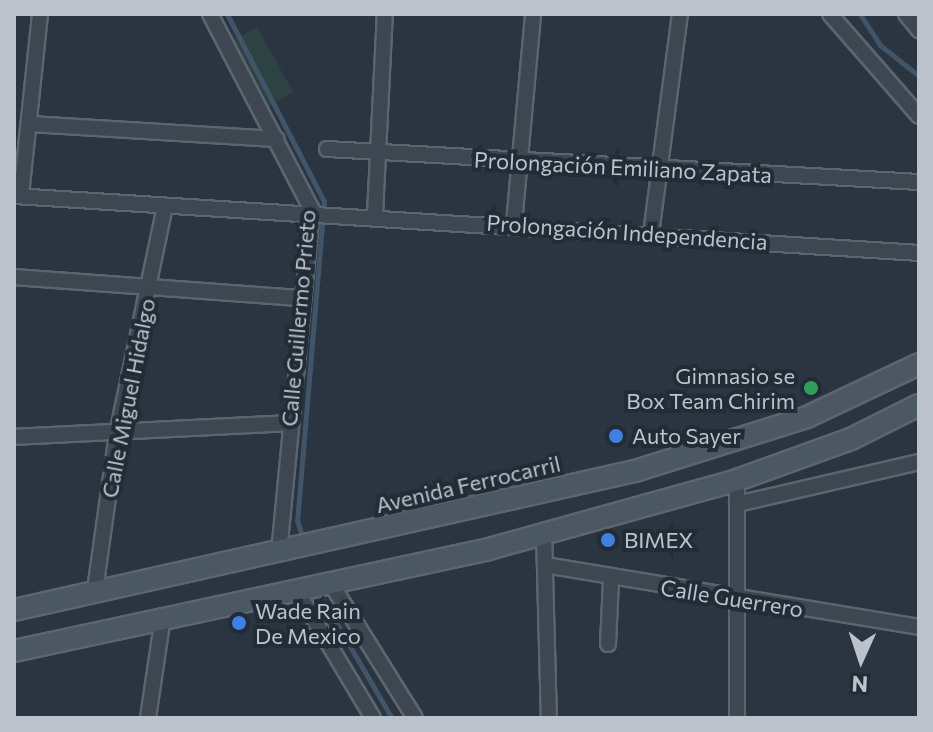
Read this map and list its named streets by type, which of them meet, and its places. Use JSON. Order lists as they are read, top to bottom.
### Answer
{
  "streets": {
    "main road": ["Avenida Ferrocarril"],
    "street": [
      "Prolongación Emiliano Zapata",
      "Prolongación Independencia",
      "Calle Guillermo Prieto",
      "Calle Miguel Hidalgo",
      "Calle Guerrero"
    ]
  },
  "crossings": [
    ["Prolongación Independencia", "Calle Guillermo Prieto"],
    ["Prolongación Independencia", "Calle Miguel Hidalgo"],
    ["Calle Guillermo Prieto", "Avenida Ferrocarril"],
    ["Calle Miguel Hidalgo", "Avenida Ferrocarril"]
  ],
  "places": [
    "Gimnasio se Box Team Chirim",
    "Auto Sayer",
    "BIMEX",
    "Wade Rain De Mexico"
  ],
  "north": "bottom"
}
